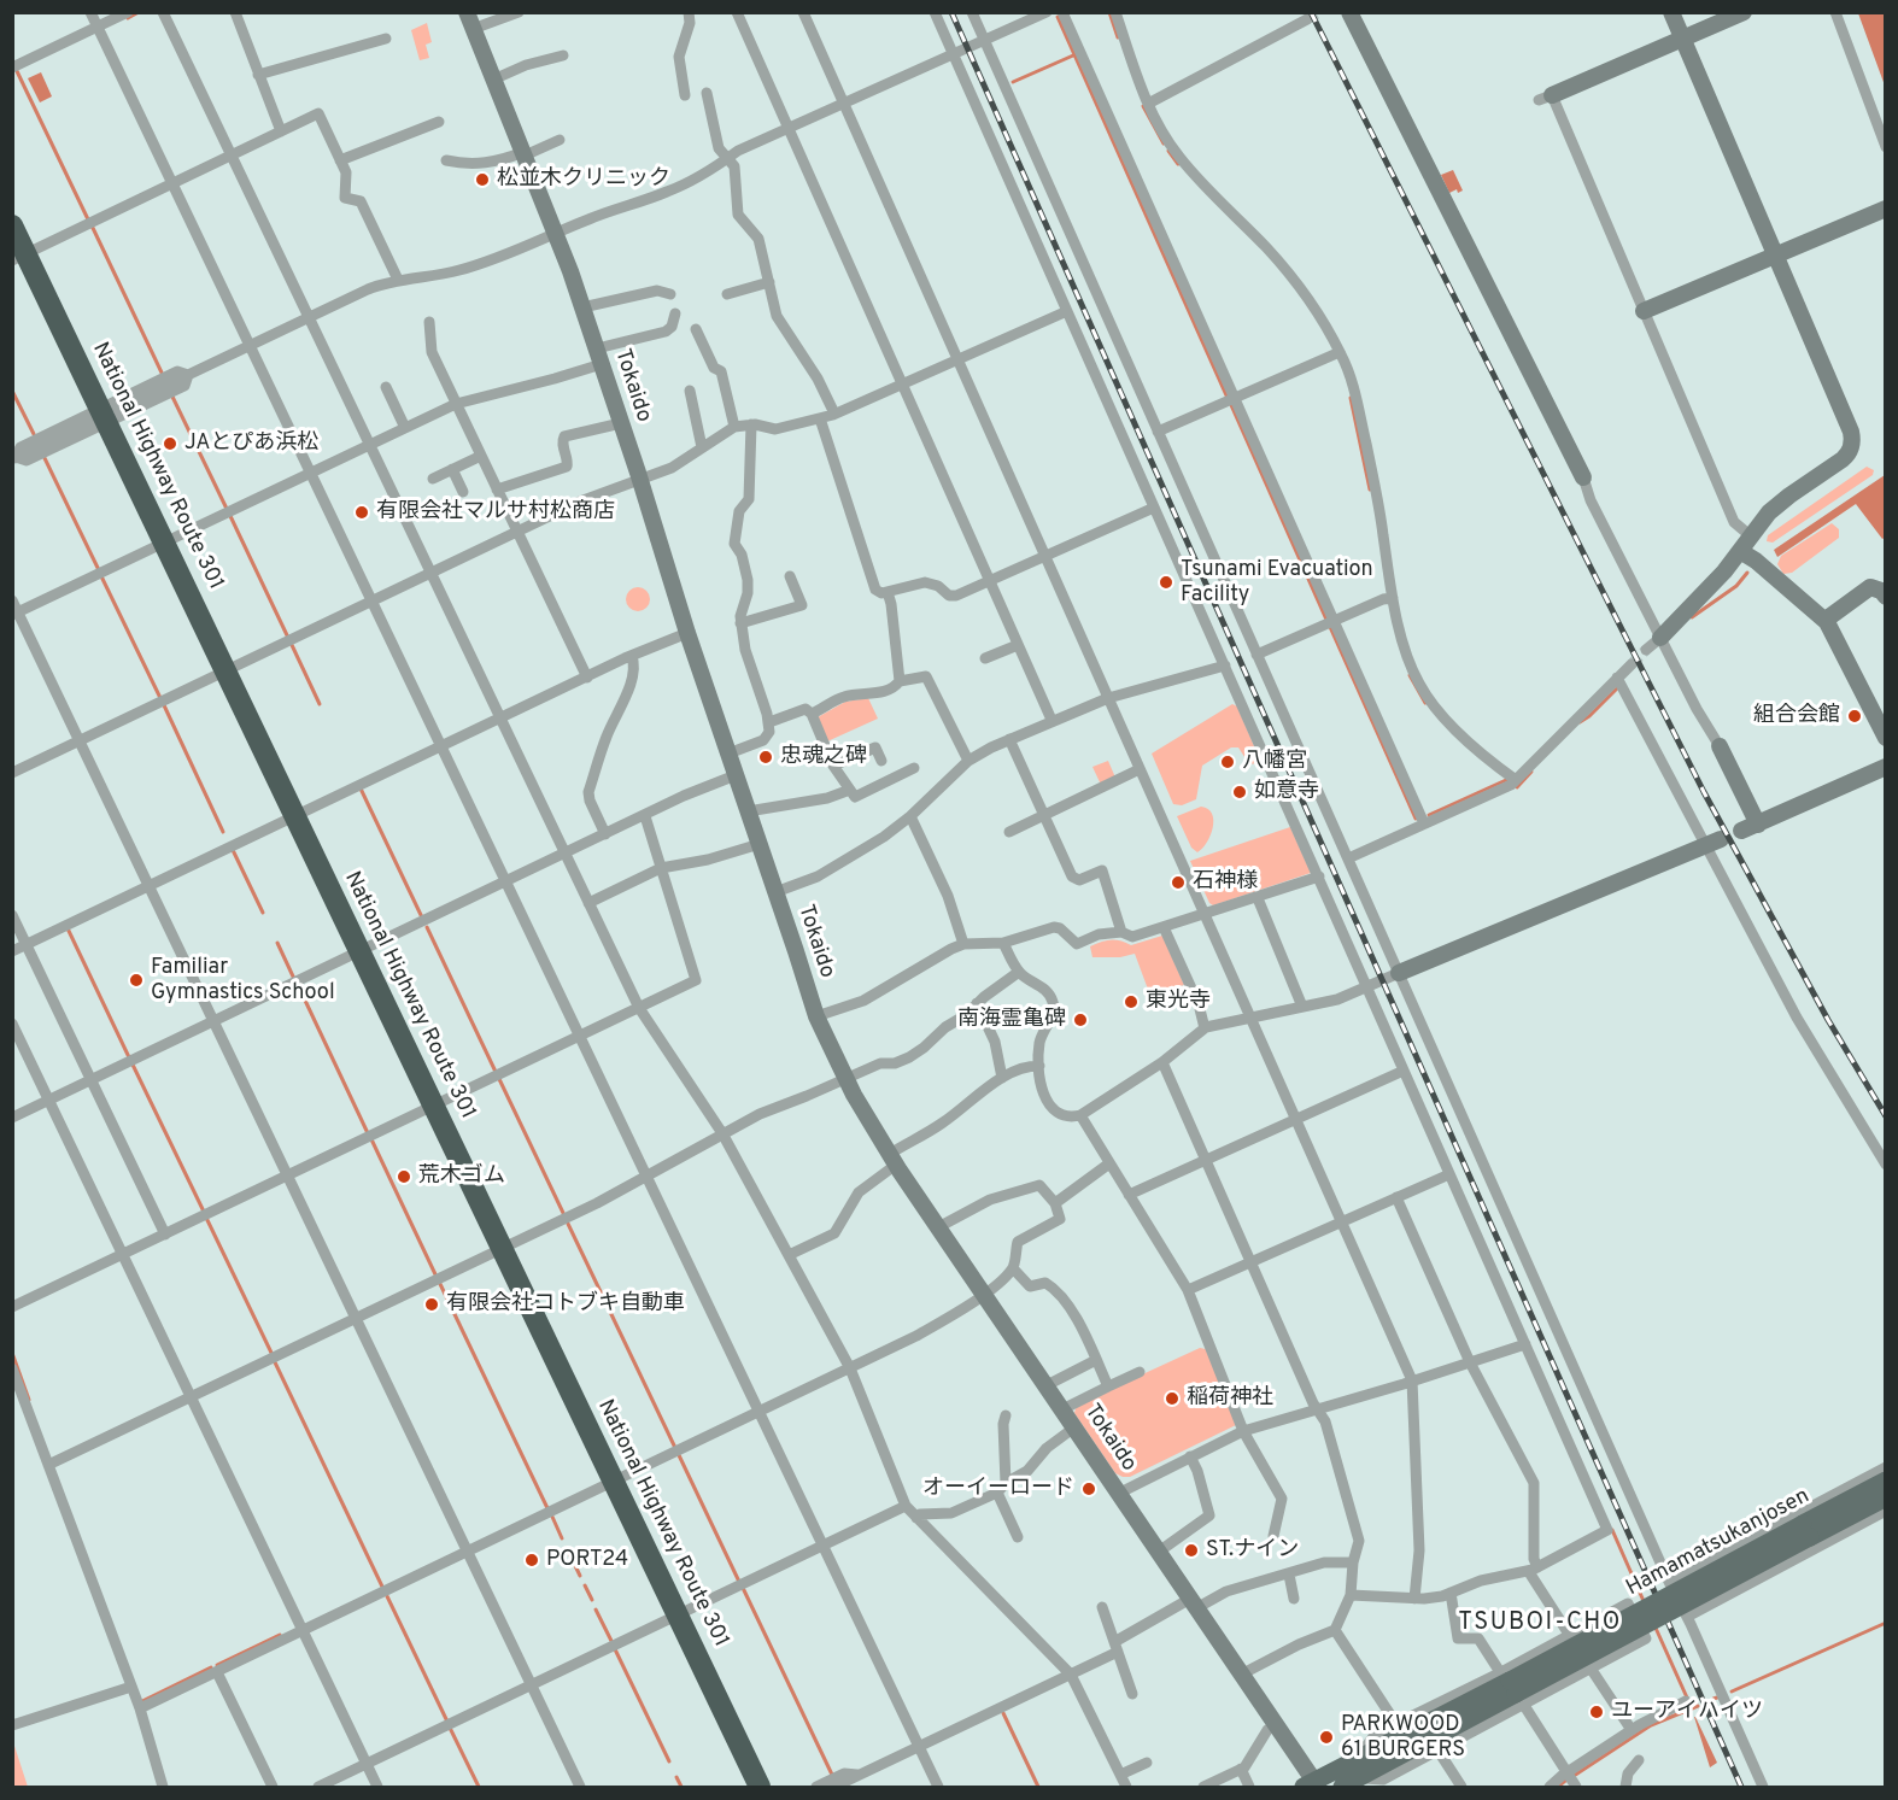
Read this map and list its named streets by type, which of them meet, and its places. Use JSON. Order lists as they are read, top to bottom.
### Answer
{
  "streets": {
    "highway": ["National Highway Route 301"],
    "main road": ["Hamamatsukanjosen"],
    "street": ["Tokaido"]
  },
  "crossings": [
    ["Tokaido", "Hamamatsukanjosen"]
  ],
  "districts": ["TSUBOI-CHO"],
  "places": [
    "松並木クリニック",
    "JAとぴあ浜松",
    "有限会社マルサ村松商店",
    "Tsunami Evacuation Facility",
    "組合会館",
    "忠魂之碑",
    "八幡宮",
    "如意寺",
    "石神様",
    "Familiar Gymnastics School",
    "東光寺",
    "南海霊亀碑",
    "荒木ゴム",
    "有限会社コトブキ自動車",
    "稲荷神社",
    "オーイーロード",
    "ST.ナイン",
    "PORT24",
    "ユーアイハイツ",
    "PARKWOOD 61 BURGERS"
  ]
}
